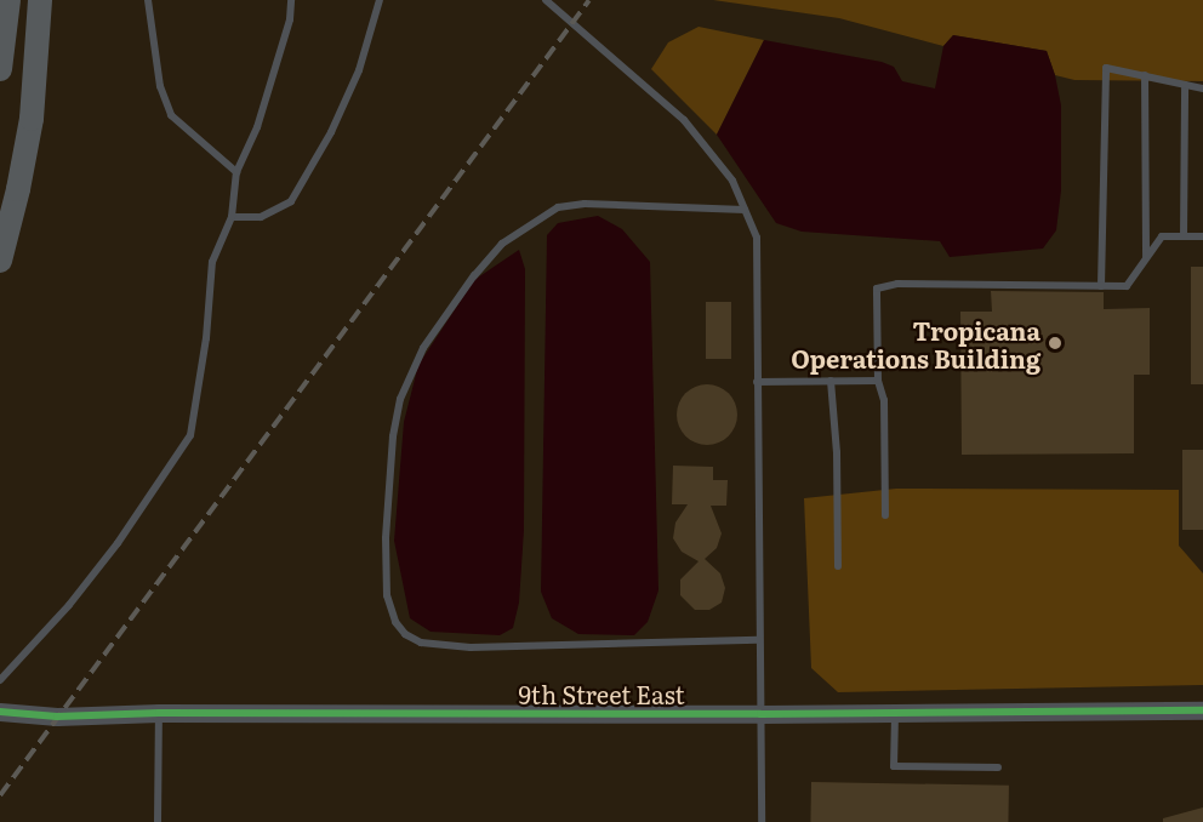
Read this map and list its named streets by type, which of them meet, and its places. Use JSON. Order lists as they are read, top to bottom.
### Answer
{
  "streets": {
    "street": ["9th Street East"]
  },
  "places": ["Tropicana Operations Building"]
}
